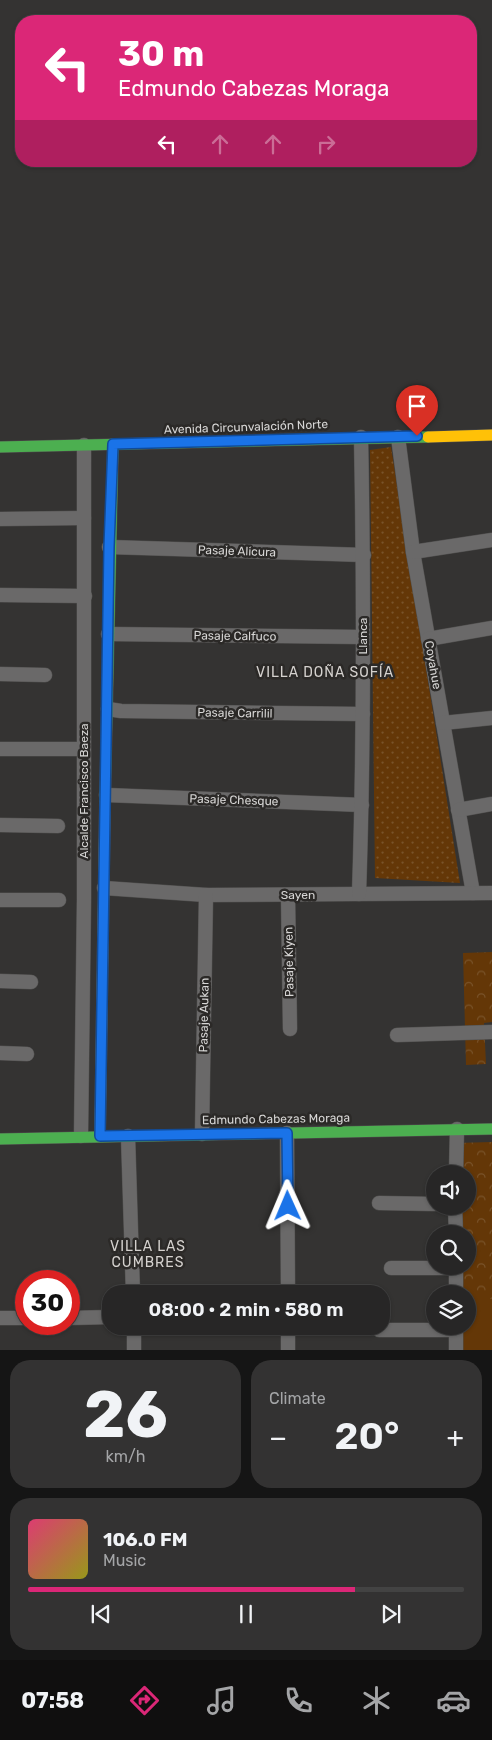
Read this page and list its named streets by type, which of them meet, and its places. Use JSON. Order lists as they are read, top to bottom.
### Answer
{
  "streets": {
    "street": [
      "Avenida Circunvalación Norte",
      "Pasaje Alicura",
      "Pasaje Calfuco",
      "Llanca",
      "Coyahue",
      "Pasaje Carrilil",
      "Alcalde Francisco Baeza",
      "Pasaje Chesque",
      "Sayen",
      "Pasaje Kiyen",
      "Pasaje Aukan",
      "Edmundo Cabezas Moraga"
    ]
  },
  "crossings": [
    ["Avenida Circunvalación Norte", "Llanca"],
    ["Avenida Circunvalación Norte", "Coyahue"],
    ["Avenida Circunvalación Norte", "Alcalde Francisco Baeza"],
    ["Pasaje Alicura", "Llanca"],
    ["Pasaje Alicura", "Alcalde Francisco Baeza"],
    ["Pasaje Calfuco", "Llanca"],
    ["Pasaje Calfuco", "Alcalde Francisco Baeza"],
    ["Llanca", "Pasaje Carrilil"],
    ["Llanca", "Pasaje Chesque"],
    ["Llanca", "Sayen"],
    ["Coyahue", "Sayen"],
    ["Pasaje Carrilil", "Alcalde Francisco Baeza"],
    ["Alcalde Francisco Baeza", "Pasaje Chesque"],
    ["Alcalde Francisco Baeza", "Sayen"],
    ["Alcalde Francisco Baeza", "Edmundo Cabezas Moraga"],
    ["Sayen", "Pasaje Kiyen"],
    ["Sayen", "Pasaje Aukan"],
    ["Pasaje Aukan", "Edmundo Cabezas Moraga"]
  ],
  "districts": ["VILLA DOÑA SOFÍA", "VILLA LAS CUMBRES"],
  "page": {
    "turn": ["30 m", "Edmundo Cabezas Moraga"],
    "limit": "30",
    "trip": "08:00 · 2 min · 580 m",
    "tile": [
      ["26", "km/h"],
      "Climate"
    ],
    "heat": ["−", "20°", "+"],
    "song": ["106.0 FM", "Music"],
    "tabs": "07:58"
  }
}
